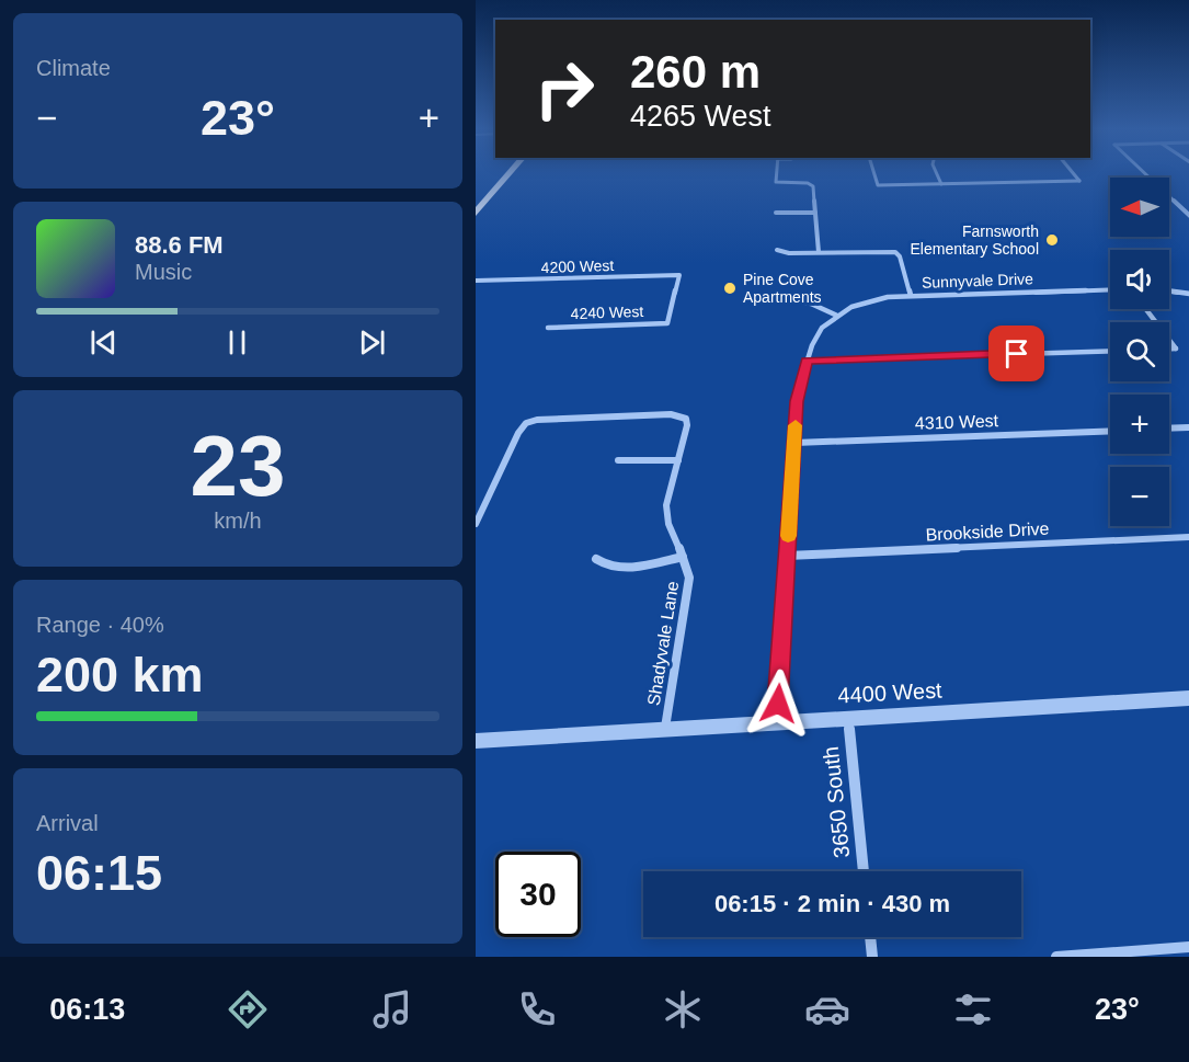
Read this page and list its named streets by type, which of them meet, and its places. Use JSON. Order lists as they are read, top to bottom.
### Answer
{
  "streets": {
    "street": [
      "4200 West",
      "Sunnyvale Drive",
      "4240 West",
      "4310 West",
      "Brookside Drive",
      "Shadyvale Lane",
      "4400 West",
      "3650 South"
    ]
  },
  "crossings": [
    ["4200 West", "4240 West"],
    ["Sunnyvale Drive", "4310 West"],
    ["Sunnyvale Drive", "Brookside Drive"],
    ["Sunnyvale Drive", "4400 West"],
    ["Shadyvale Lane", "4400 West"],
    ["4400 West", "3650 South"]
  ],
  "places": ["Farnsworth Elementary School", "Pine Cove Apartments"],
  "north": "left",
  "page": {
    "tile": [
      "Climate",
      ["23", "km/h"],
      ["Range · 40%", "200 km"],
      ["Arrival", "06:15"]
    ],
    "turn": ["260 m", "4265 West"],
    "heat": ["−", "23°", "+"],
    "map_buttons": ["+", "−"],
    "song": ["88.6 FM", "Music"],
    "limit": "30",
    "trip": "06:15 · 2 min · 430 m",
    "tabs": ["06:13", "23°"]
  }
}
